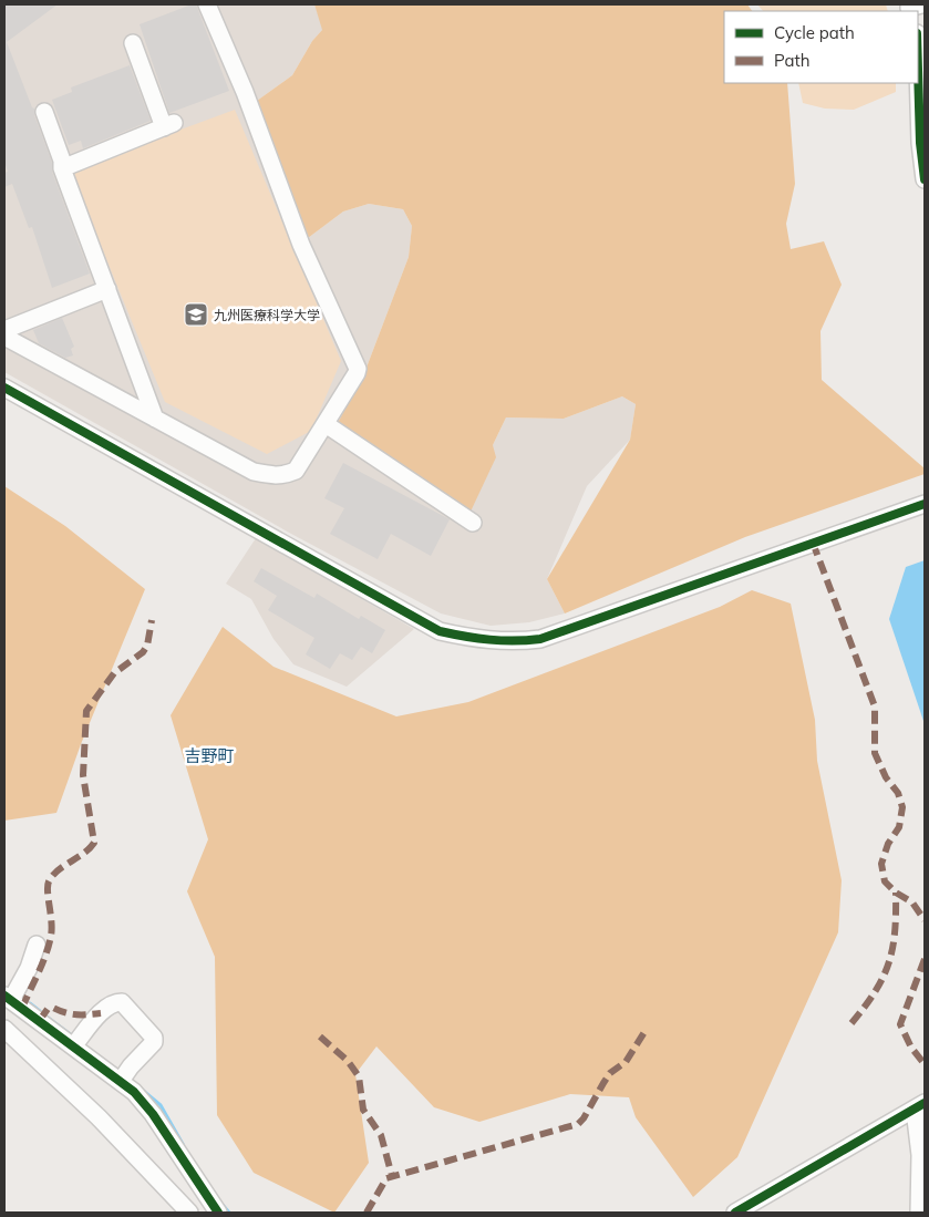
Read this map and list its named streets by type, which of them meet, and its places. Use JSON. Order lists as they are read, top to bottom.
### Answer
{
  "districts": ["吉野町"],
  "places": {
    "school or university": ["九州医療科学大学"]
  },
  "legend": ["Cycle path", "Path"]
}
